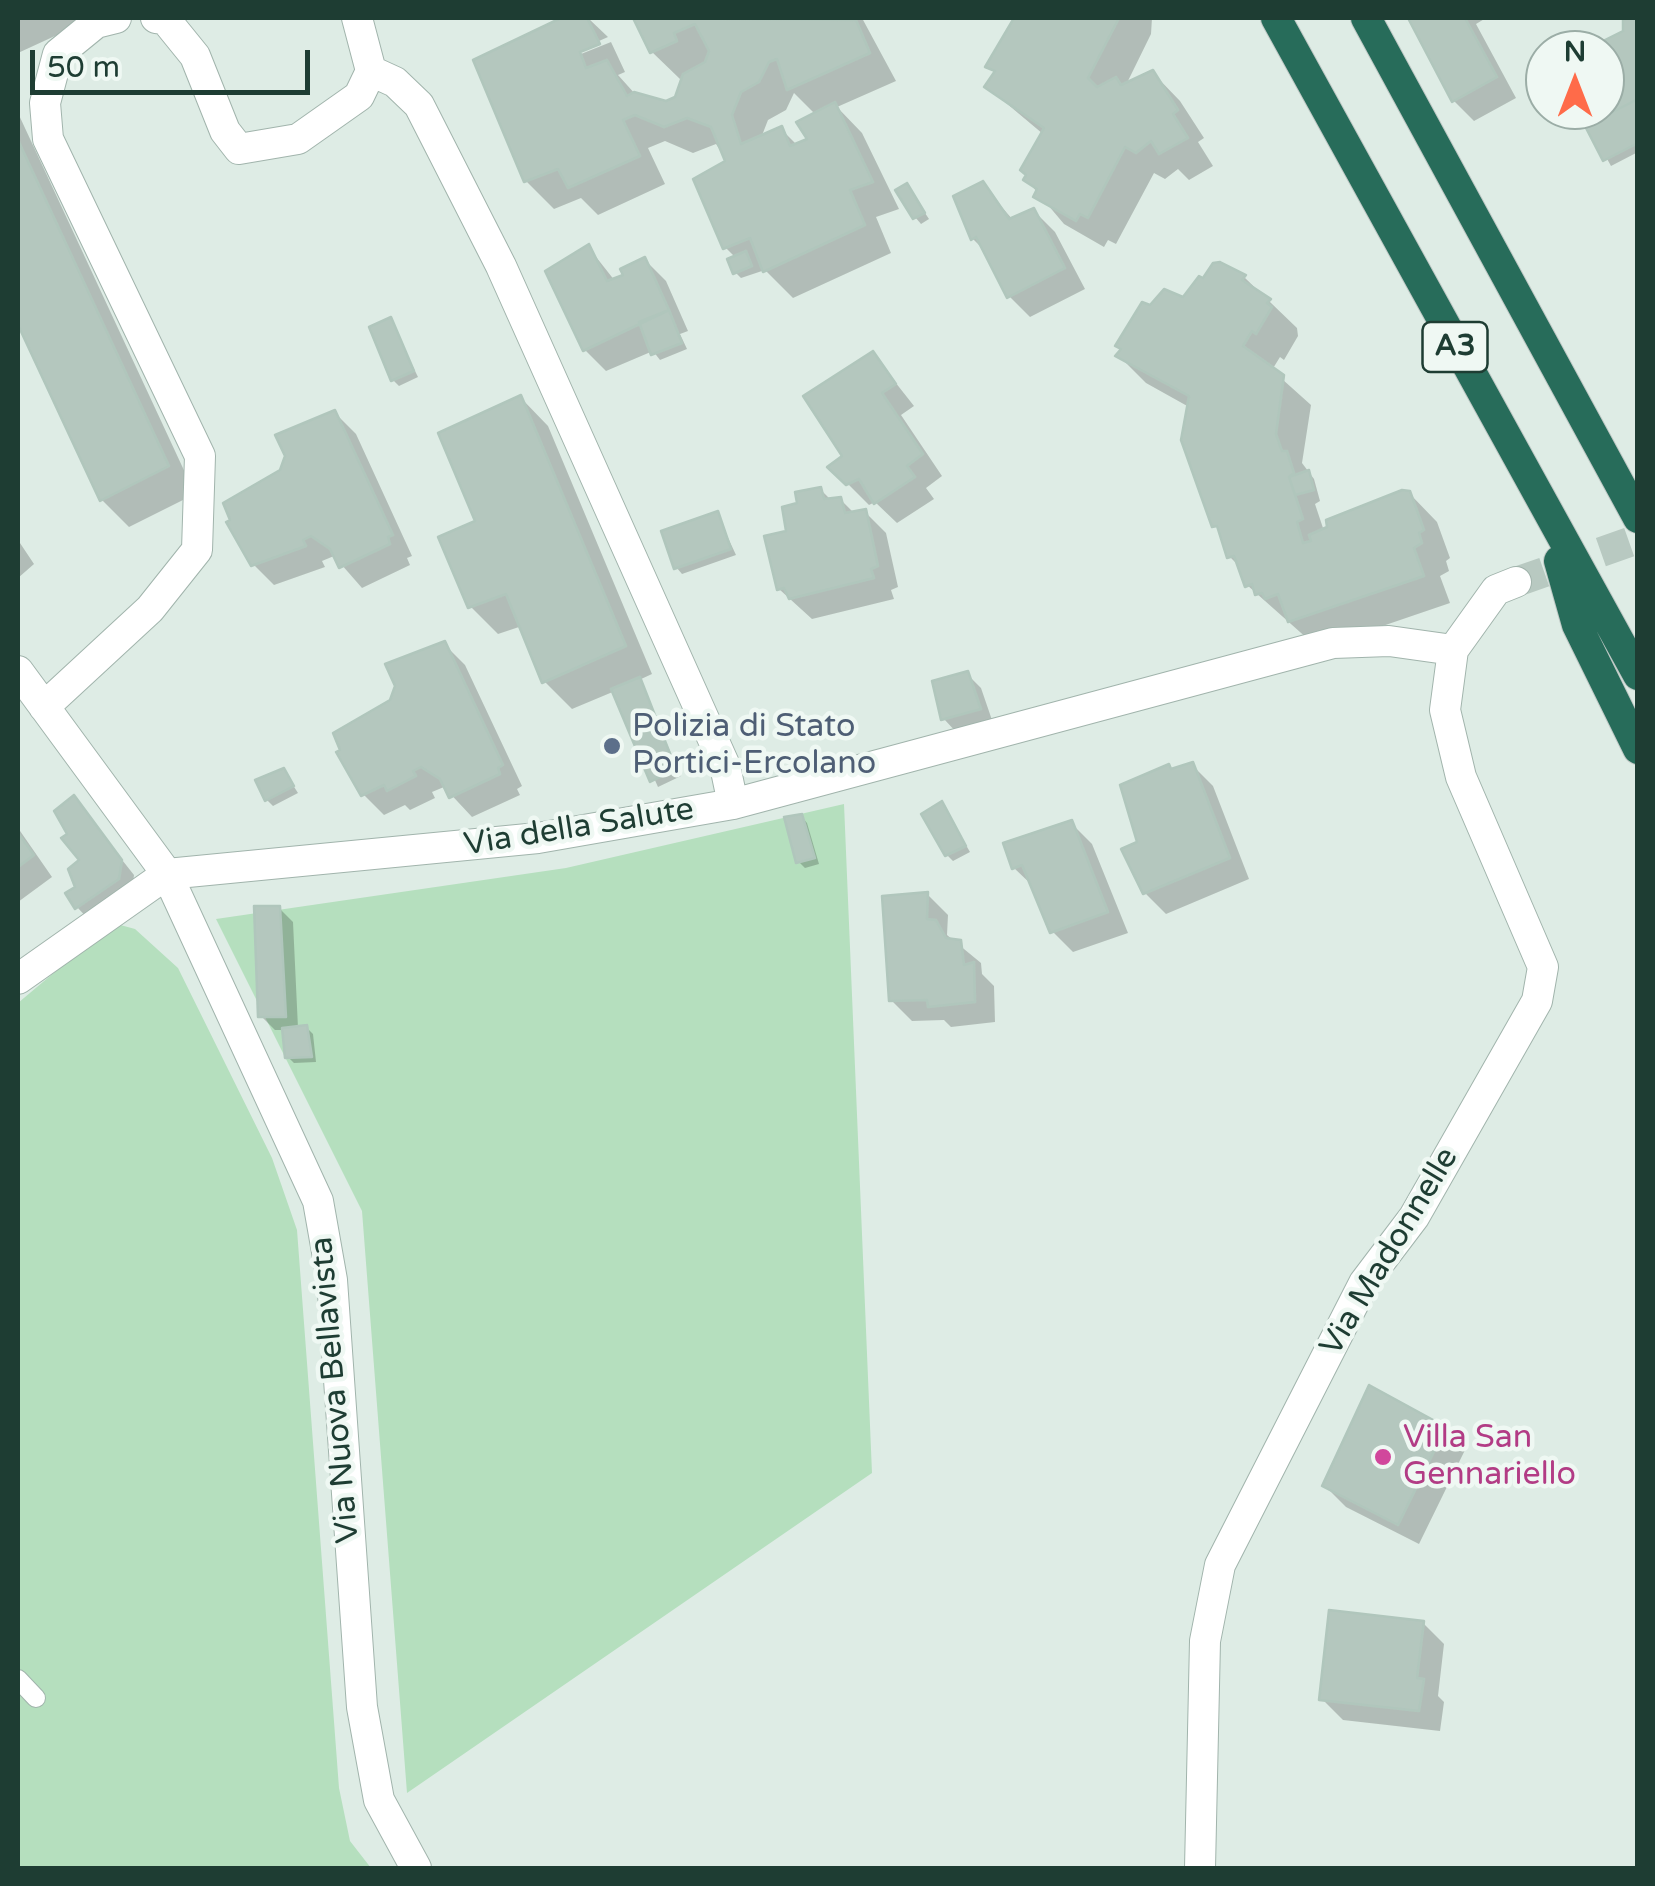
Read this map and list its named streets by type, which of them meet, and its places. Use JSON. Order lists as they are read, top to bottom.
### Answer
{
  "streets": {
    "highway": ["A3"],
    "street": ["Via della Salute", "Via Madonnelle", "Via Nuova Bellavista"]
  },
  "crossings": [
    ["Via della Salute", "Via Madonnelle"],
    ["Via della Salute", "Via Nuova Bellavista"]
  ],
  "places": ["Polizia di Stato Portici-Ercolano", "Villa San Gennariello"],
  "scale_bar": "50 m",
  "north": "top"
}
